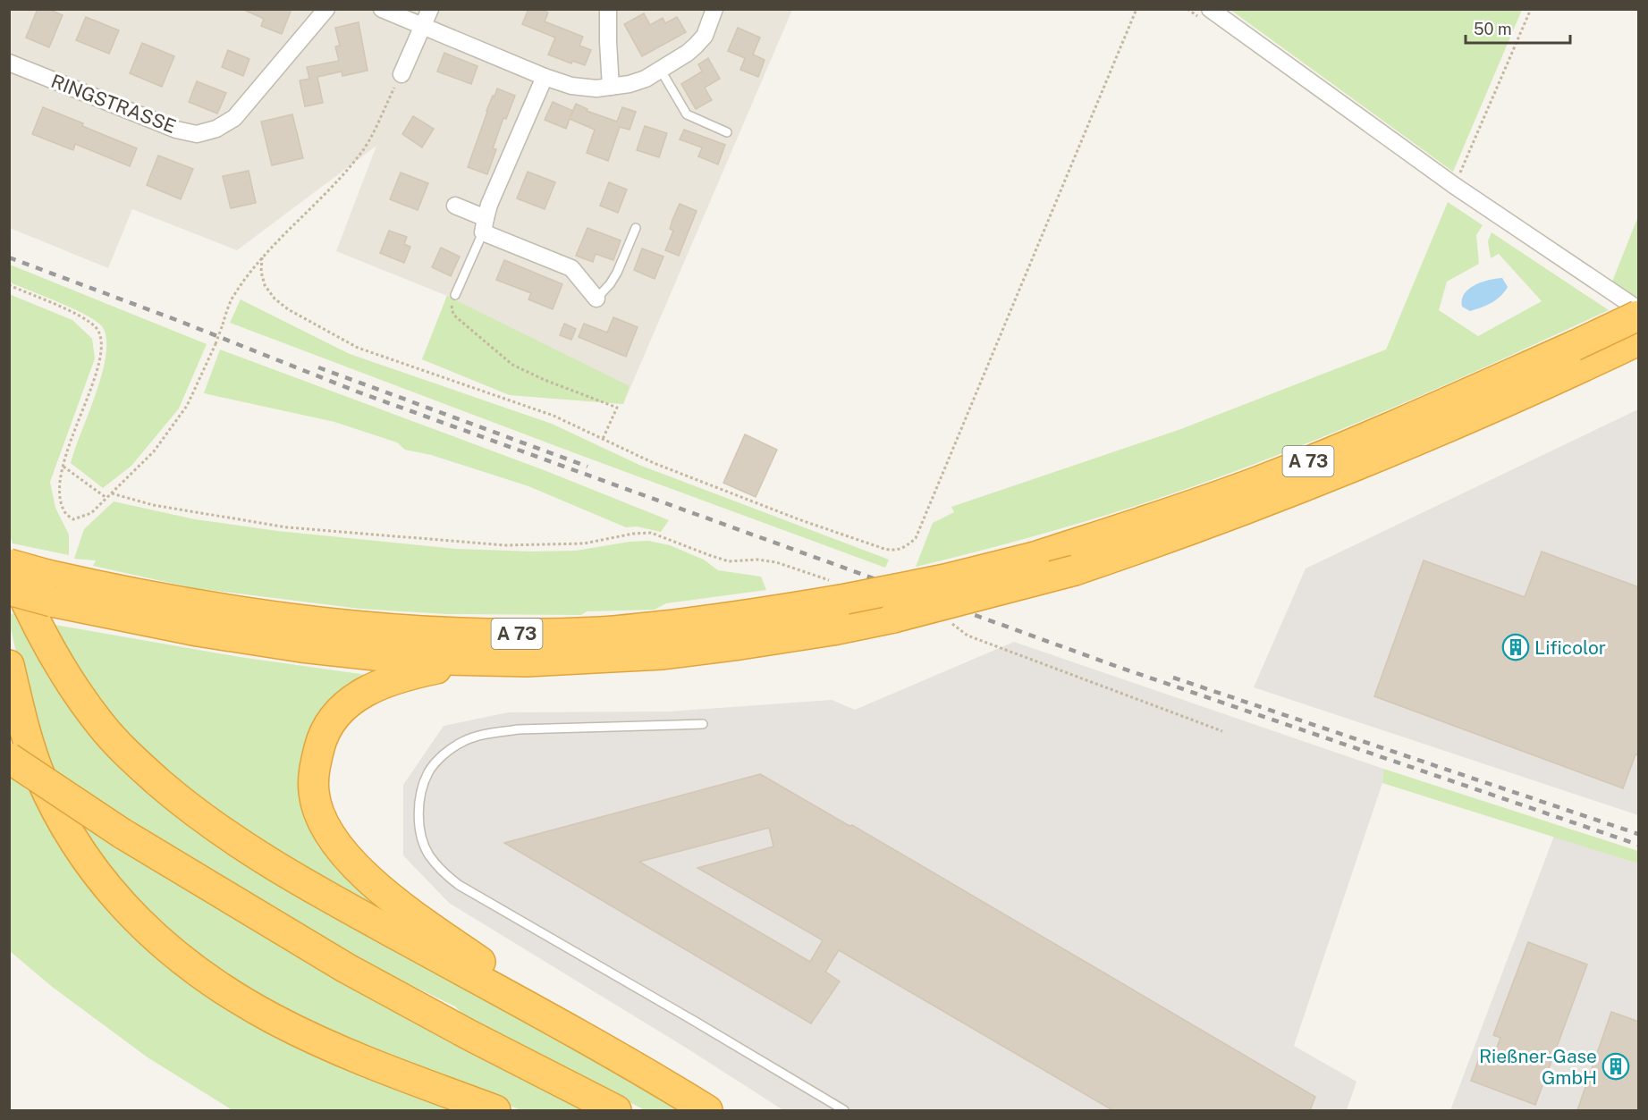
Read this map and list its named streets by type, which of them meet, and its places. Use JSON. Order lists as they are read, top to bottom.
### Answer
{
  "streets": {
    "highway": ["A 73"],
    "street": ["RINGSTRASSE"]
  },
  "places": {
    "building": ["Lificolor", "Rießner-Gase GmbH"]
  },
  "scale_bar": "50 m"
}
